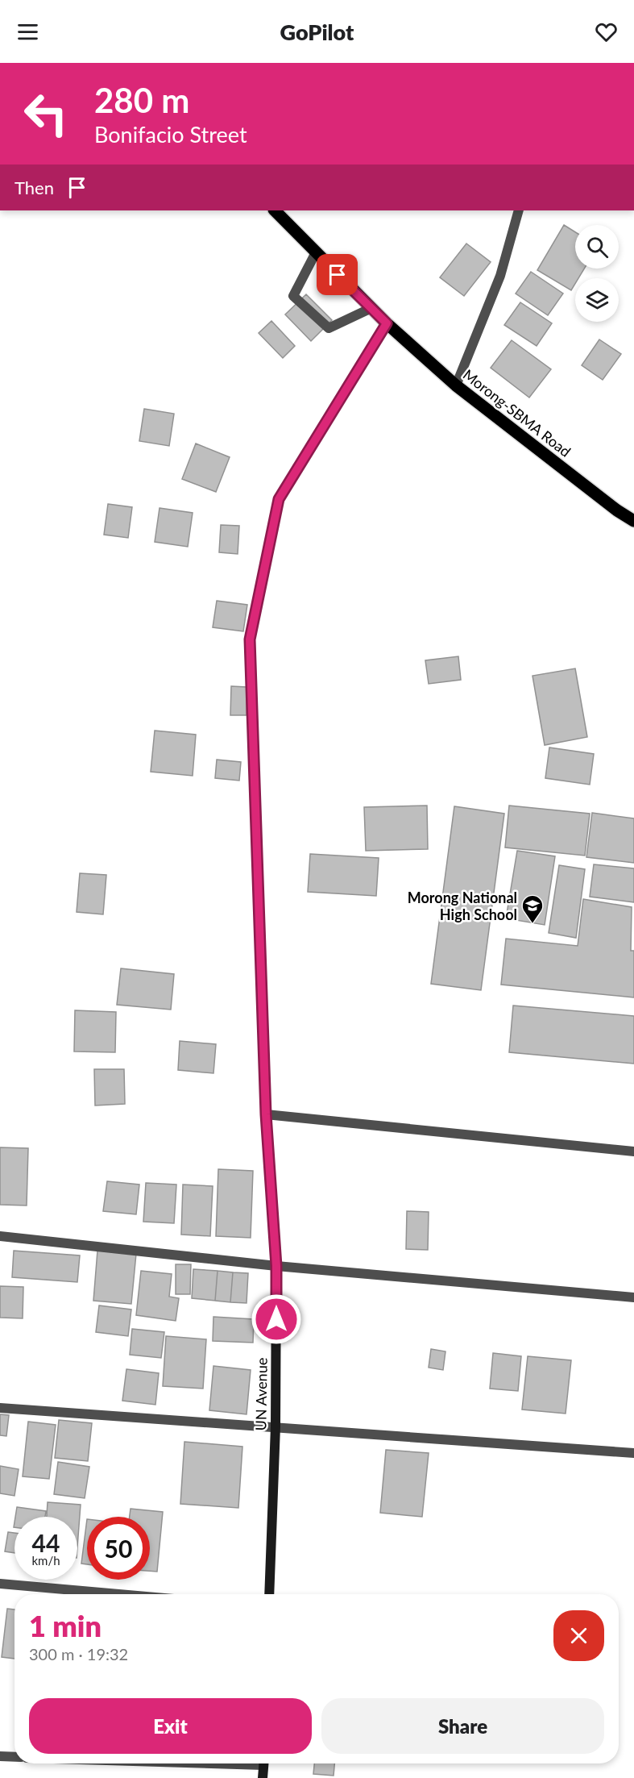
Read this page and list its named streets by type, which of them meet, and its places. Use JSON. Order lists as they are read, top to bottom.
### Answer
{
  "streets": {
    "main road": ["Morong-SBMA Road", "UN Avenue"]
  },
  "crossings": [
    ["Morong-SBMA Road", "UN Avenue"]
  ],
  "places": {
    "school or university": ["Morong National High School"]
  },
  "page": {
    "header": "GoPilot",
    "turn": ["280 m", "Bonifacio Street"],
    "then": "Then",
    "speed": "44 km/h",
    "limit": "50",
    "heading": ["1 min", "300 m · 19:32"],
    "buttons": ["Exit", "Share"]
  }
}
